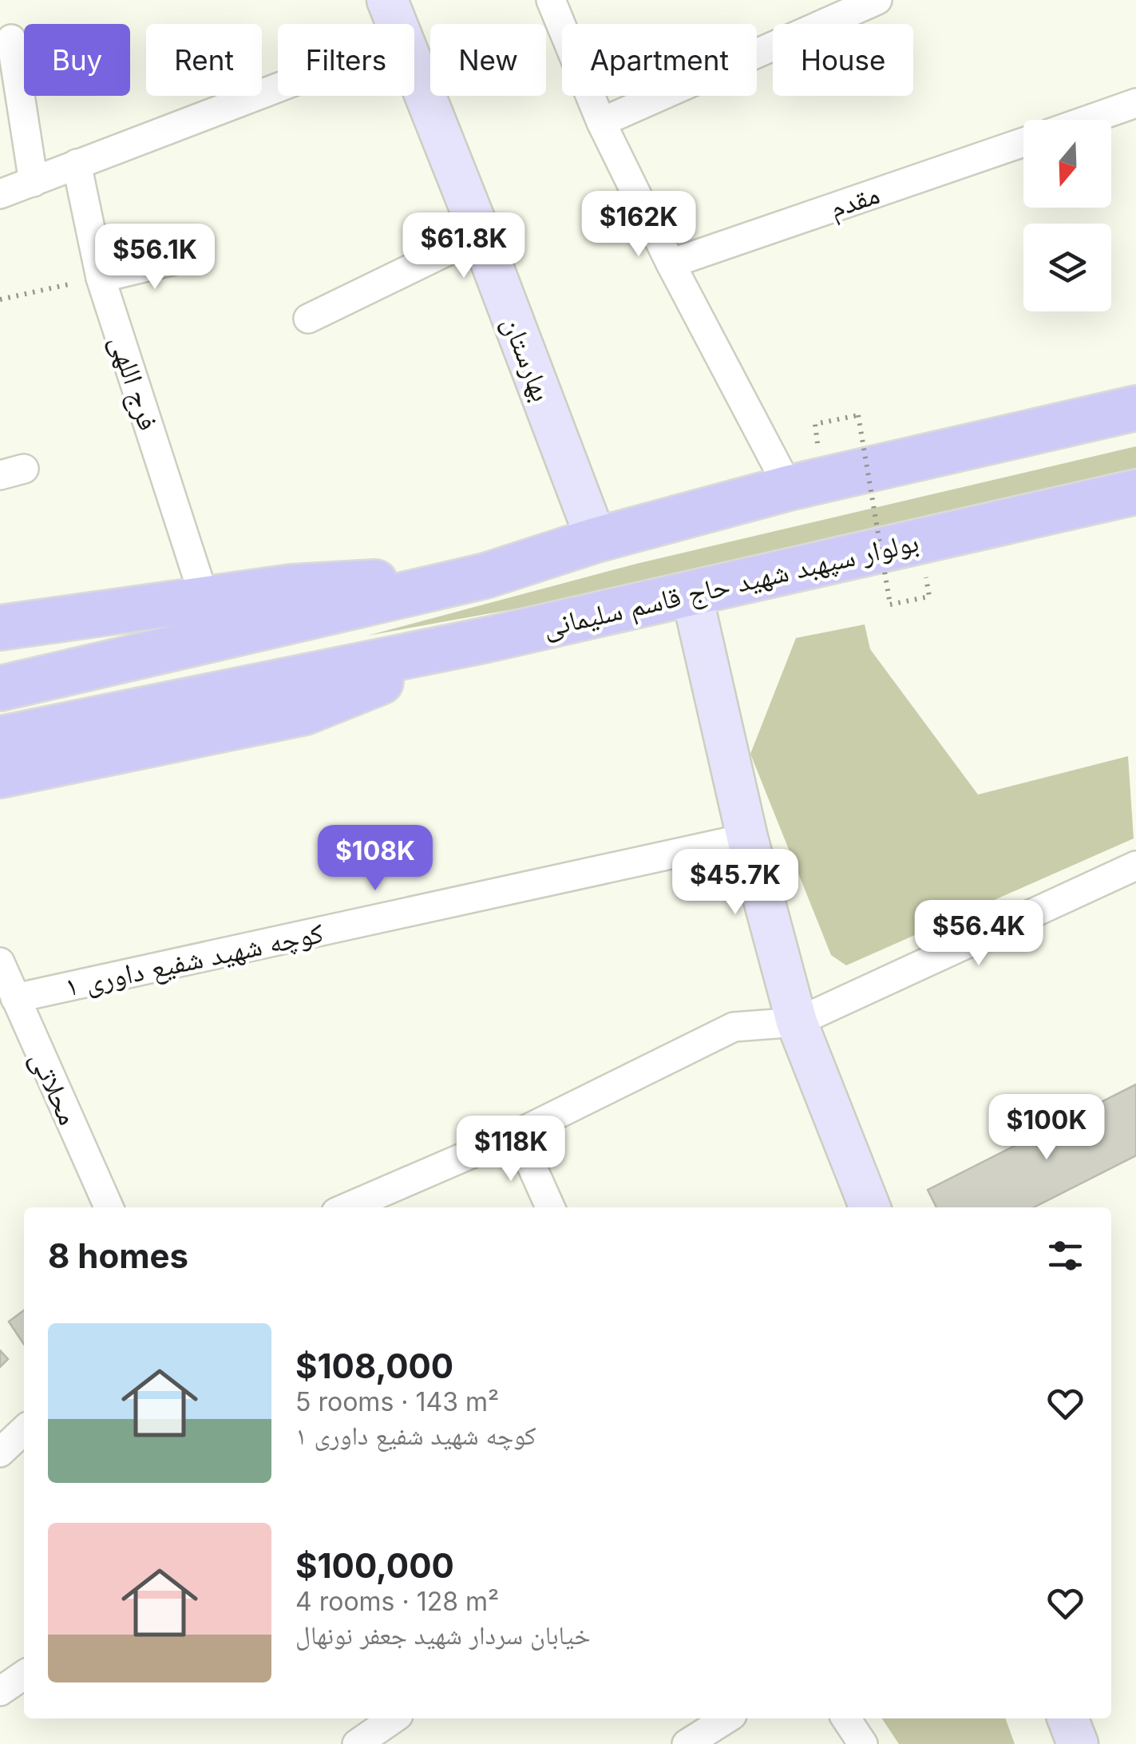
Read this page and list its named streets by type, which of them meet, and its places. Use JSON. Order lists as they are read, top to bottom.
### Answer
{
  "streets": {
    "main road": ["بهارستان", "بولوار سپهبد شهید حاج قاسم سلیمانی"],
    "street": [
      "مقدم",
      "فرج اللهی",
      "کوچه شهید شفیع داوری ۱",
      "محلاتی"
    ]
  },
  "crossings": [
    ["کوچه شهید شفیع داوری ۱", "محلاتی"]
  ],
  "north": "bottom",
  "page": {
    "chip": [
      "Buy",
      "Rent",
      "Filters",
      "New",
      "Apartment",
      "House"
    ],
    "price": [
      "$162K",
      "$61.8K",
      "$56.1K",
      "$108K",
      "$45.7K",
      "$56.4K",
      "$100K",
      "$118K"
    ],
    "heading": "8 homes",
    "list": [
      {
        "name": "$108,000",
        "note": "5 rooms · 143 m² · کوچه شهید شفیع داوری ۱"
      },
      {
        "name": "$100,000",
        "note": "4 rooms · 128 m² · خیابان سردار شهید جعفر نونهال"
      }
    ]
  }
}
